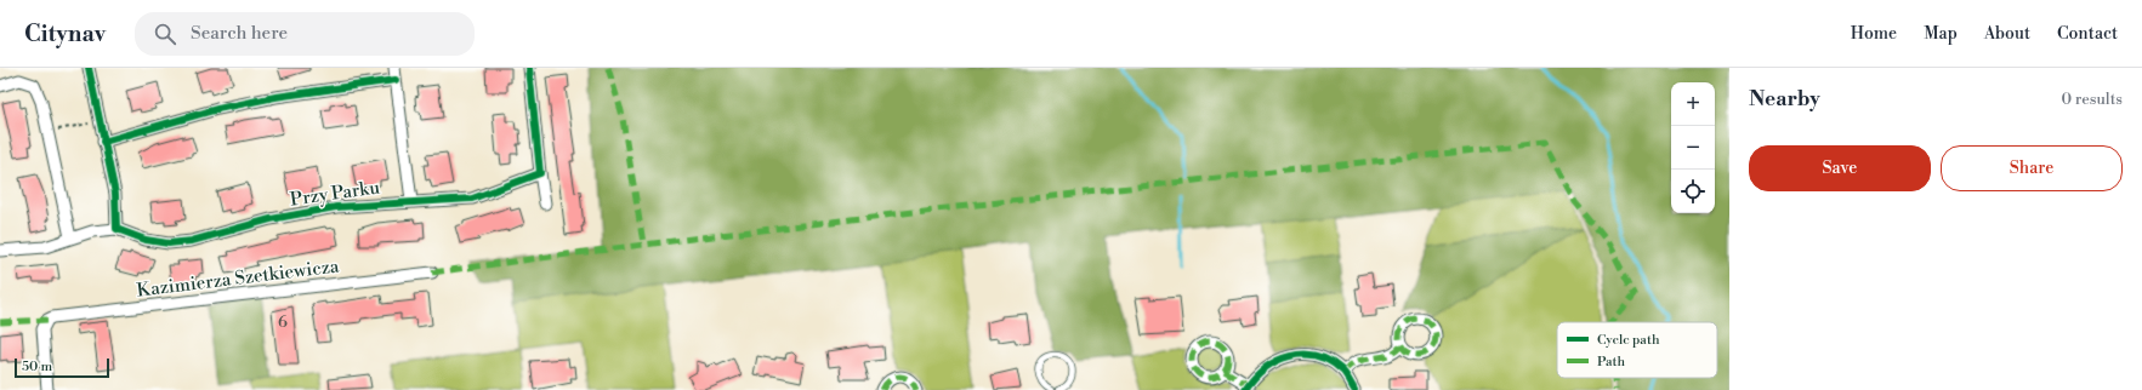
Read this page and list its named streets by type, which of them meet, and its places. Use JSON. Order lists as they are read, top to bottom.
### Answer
{
  "streets": {
    "street": ["Przy Parku", "Kazimierza Szetkiewicza"]
  },
  "house_numbers": ["6"],
  "legend": ["Cycle path", "Path"],
  "scale_bar": "50 m",
  "page": {
    "header": "Citynav",
    "search": "Search here",
    "nav": [
      "Home",
      "Map",
      "About",
      "Contact"
    ],
    "heading": ["Nearby", "0 results"],
    "map_buttons": ["+", "−"],
    "buttons": ["Save", "Share"],
    "scale": "50 m"
  }
}
